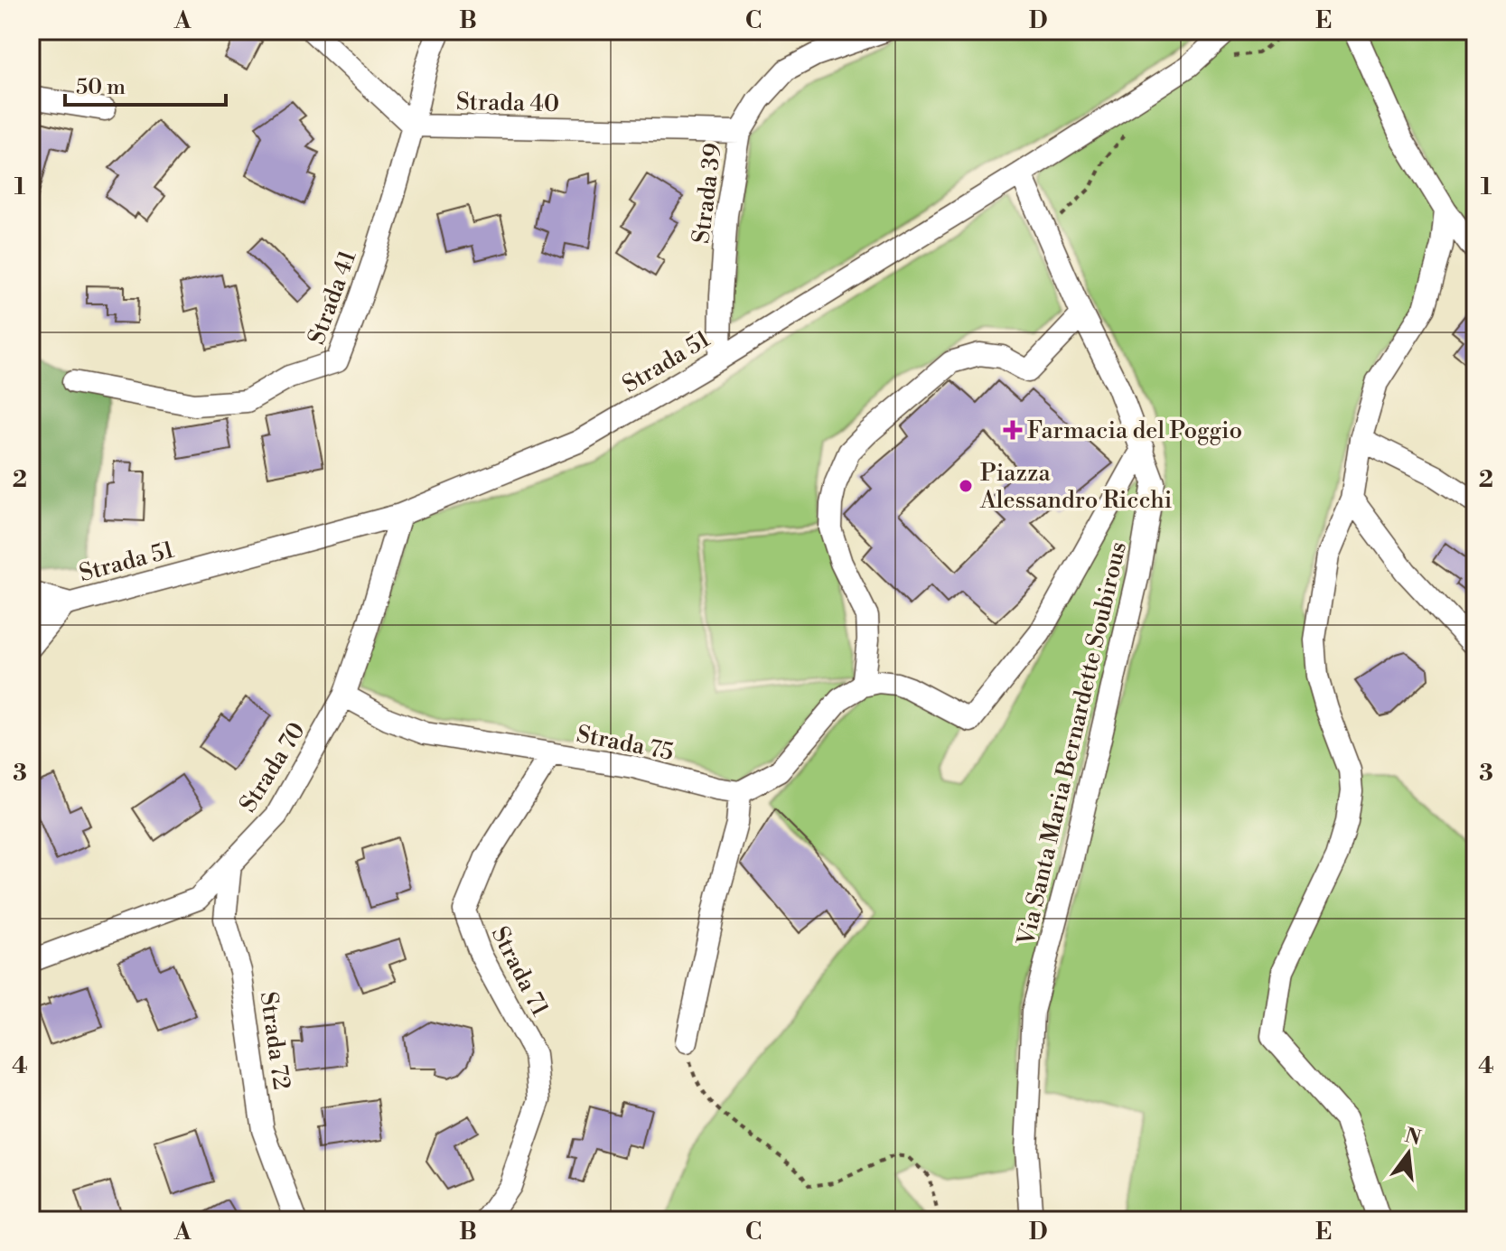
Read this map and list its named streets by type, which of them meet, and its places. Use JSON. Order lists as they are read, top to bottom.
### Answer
{
  "streets": {
    "street": [
      "Strada 40",
      "Strada 39",
      "Strada 41",
      "Strada 51",
      "Strada 75",
      "Via Santa Maria Bernardette Soubirous",
      "Strada 70",
      "Strada 71",
      "Strada 72"
    ]
  },
  "crossings": [
    ["Strada 40", "Strada 39"],
    ["Strada 40", "Strada 41"],
    ["Strada 39", "Strada 51"],
    ["Strada 51", "Via Santa Maria Bernardette Soubirous"],
    ["Strada 51", "Strada 70"],
    ["Strada 75", "Strada 70"],
    ["Strada 75", "Strada 71"],
    ["Strada 70", "Strada 72"]
  ],
  "places": {
    "health": ["Farmacia del Poggio"],
    "other": ["Piazza Alessandro Ricchi"]
  },
  "scale_bar": "50 m",
  "north": "top",
  "grid": {
    "columns": [
      "A",
      "B",
      "C",
      "D",
      "E"
    ],
    "rows": [
      "1",
      "2",
      "3",
      "4"
    ]
  }
}
